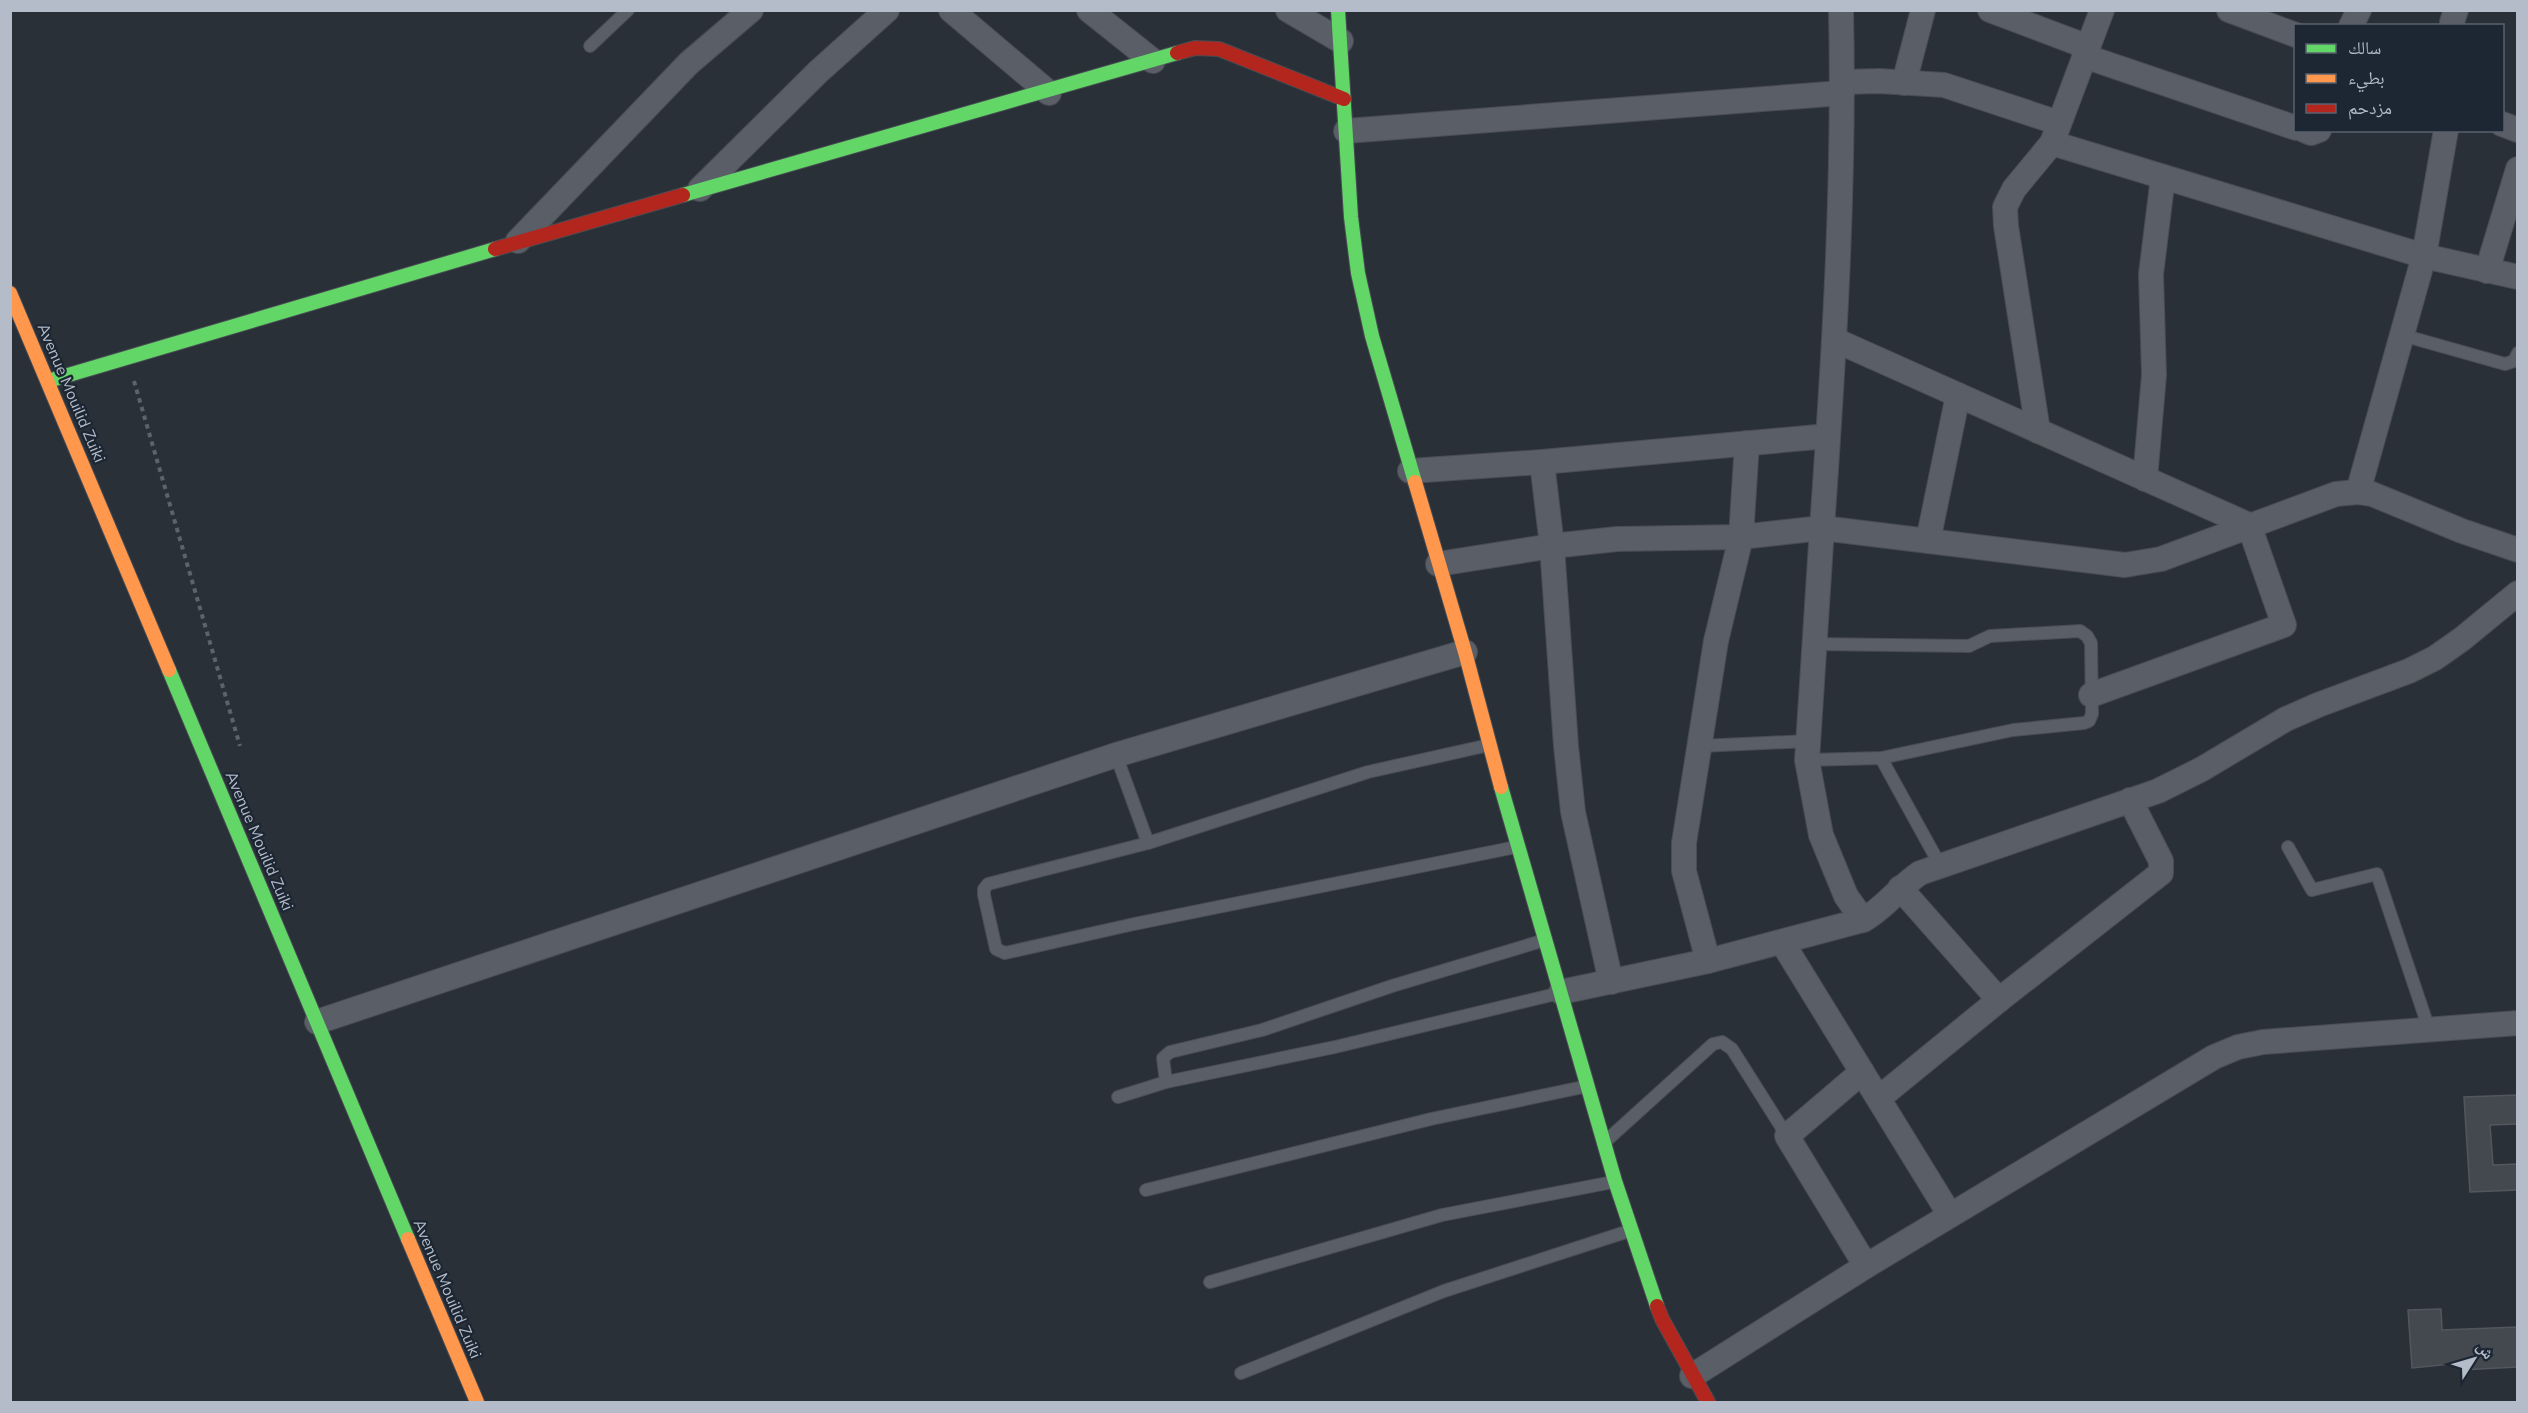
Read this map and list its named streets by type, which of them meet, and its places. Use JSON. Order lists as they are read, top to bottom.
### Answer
{
  "streets": {
    "street": ["Avenue Mouilid Zuiki"]
  },
  "legend": ["سالك", "بطيء", "مزدحم"],
  "north": "top right"
}
